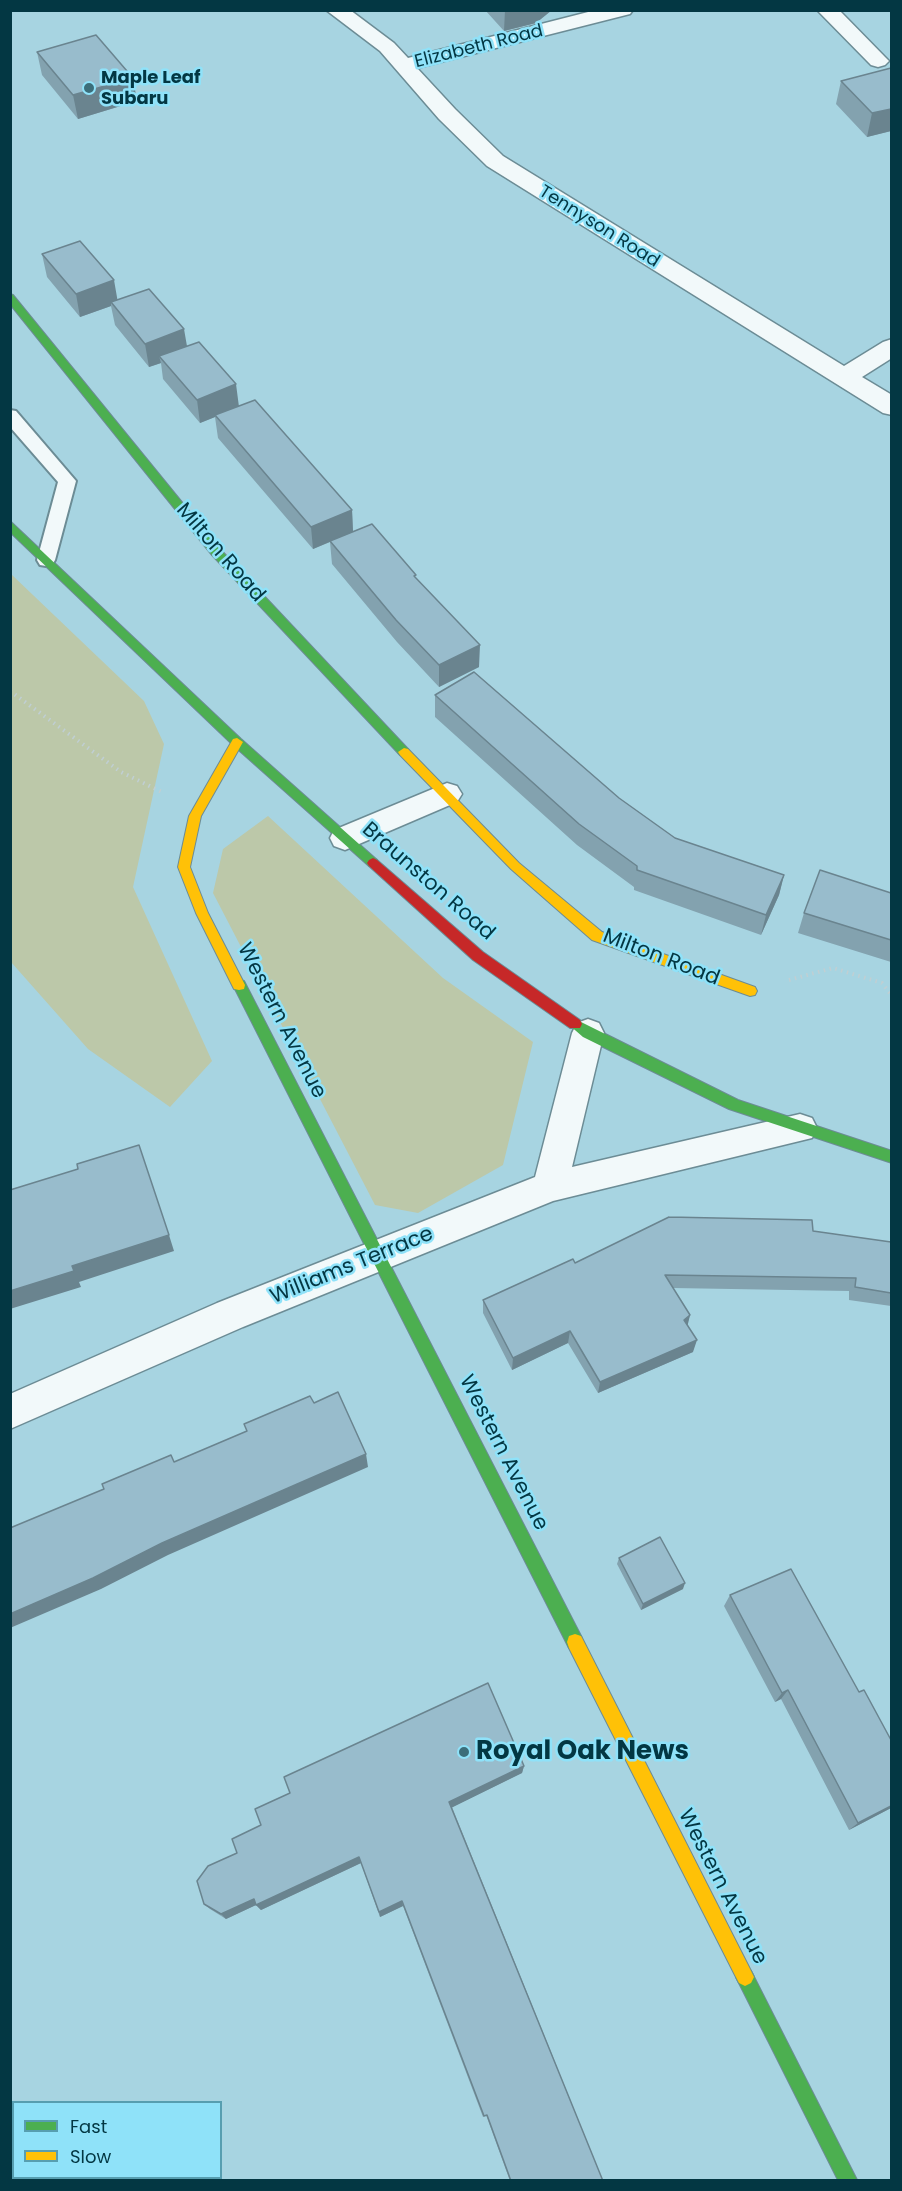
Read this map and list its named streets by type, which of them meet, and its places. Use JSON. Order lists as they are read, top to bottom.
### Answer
{
  "streets": {
    "street": [
      "Elizabeth Road",
      "Tennyson Road",
      "Milton Road",
      "Braunston Road",
      "Western Avenue",
      "Williams Terrace"
    ]
  },
  "crossings": [
    ["Elizabeth Road", "Tennyson Road"],
    ["Braunston Road", "Western Avenue"],
    ["Braunston Road", "Williams Terrace"],
    ["Western Avenue", "Williams Terrace"]
  ],
  "places": ["Maple Leaf Subaru", "Royal Oak News"],
  "legend": ["Fast", "Slow"]
}
